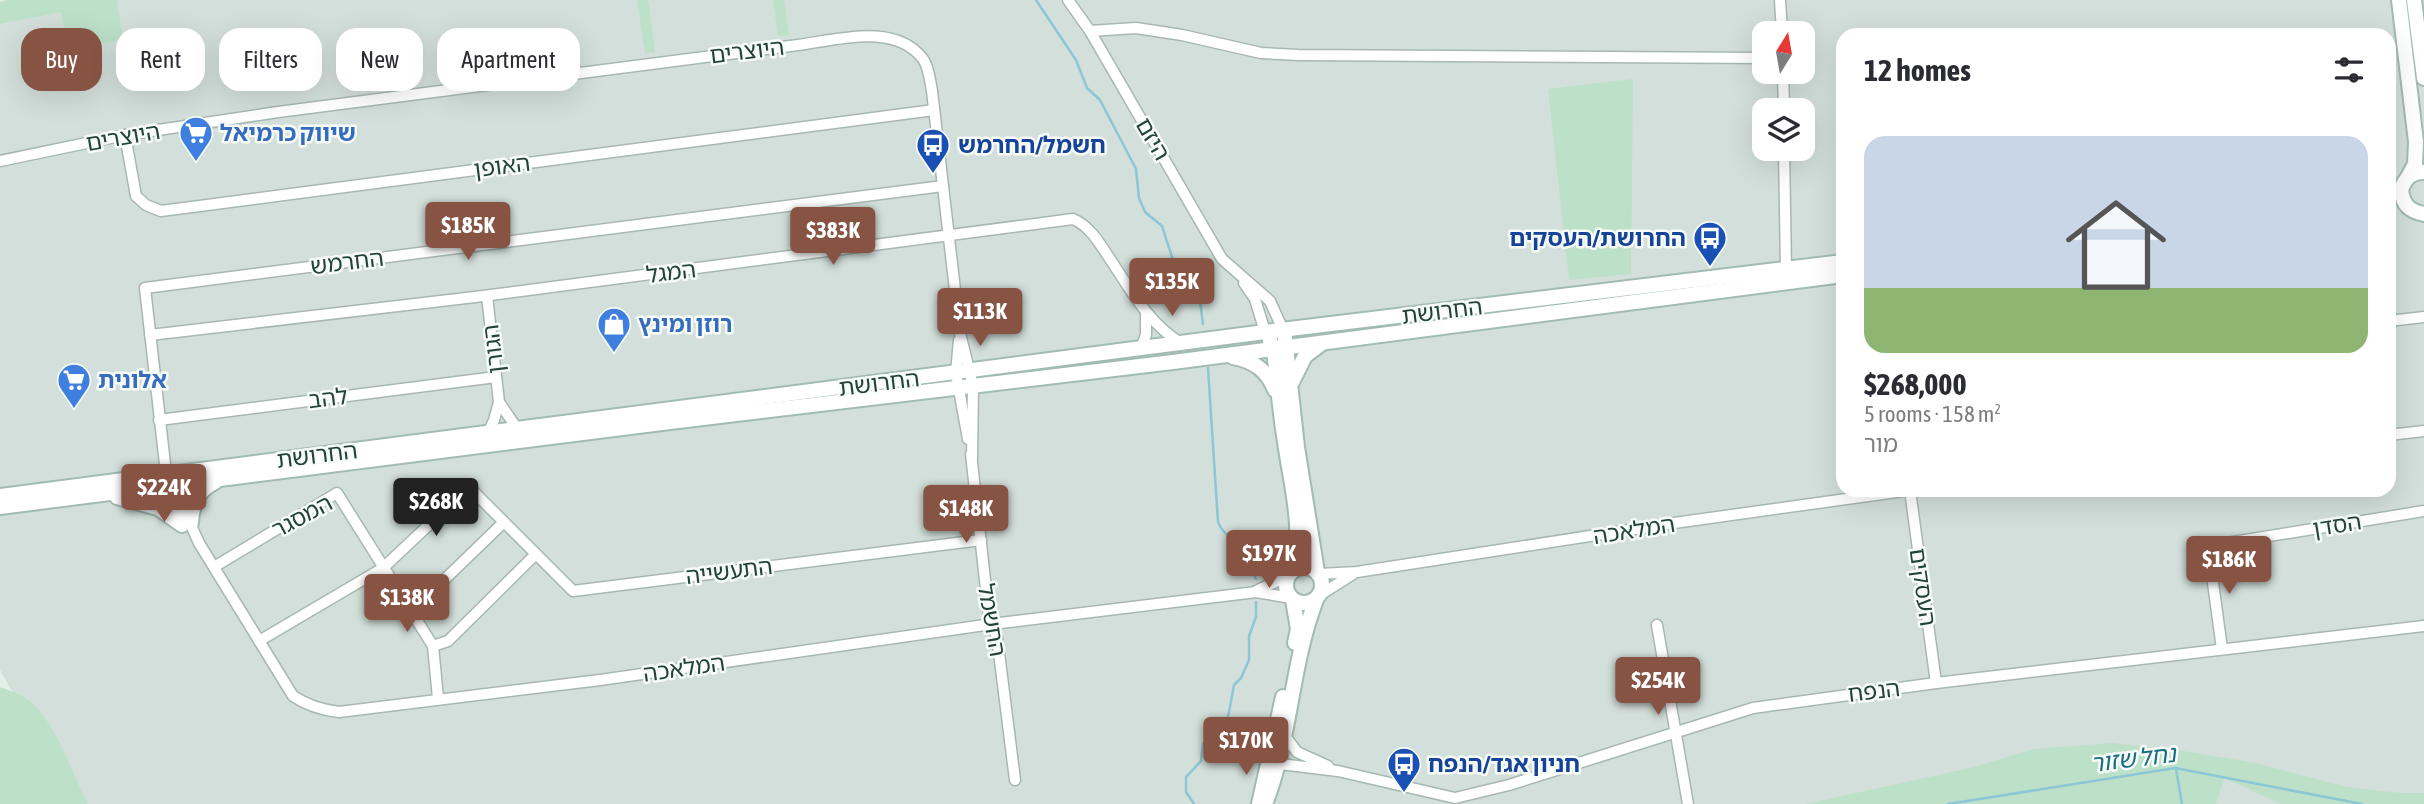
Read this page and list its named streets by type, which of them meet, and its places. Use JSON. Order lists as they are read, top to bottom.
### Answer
{
  "streets": {
    "street": [
      "היוצרים",
      "היזם",
      "האופן",
      "החרמש",
      "המגל",
      "החרושת",
      "הגורן",
      "להב",
      "המסגר",
      "הסדן",
      "המלאכה",
      "התעשייה",
      "העסקים",
      "החשמל",
      "הנפח"
    ]
  },
  "crossings": [
    ["היוצרים", "האופן"],
    ["היוצרים", "החרמש"],
    ["היוצרים", "המגל"],
    ["היוצרים", "החרושת"],
    ["היוצרים", "החשמל"],
    ["היזם", "החרושת"],
    ["היזם", "המלאכה"],
    ["החרמש", "המגל"],
    ["החרמש", "החרושת"],
    ["החרמש", "להב"],
    ["החרמש", "המלאכה"],
    ["המגל", "החרושת"],
    ["המגל", "הגורן"],
    ["החרושת", "הגורן"],
    ["החרושת", "המלאכה"],
    ["החרושת", "החשמל"],
    ["הגורן", "להב"],
    ["המסגר", "המלאכה"],
    ["המסגר", "התעשייה"],
    ["הסדן", "הנפח"],
    ["המלאכה", "החשמל"],
    ["התעשייה", "החשמל"],
    ["העסקים", "הנפח"]
  ],
  "water": ["נחל שזור"],
  "places": {
    "supermarket": ["שיווק כרמיאל", "אלונית"],
    "bus stop": ["חשמל/החרמש", "החרושת/העסקים", "חניון אגד/הנפח"],
    "shop": ["רוזן ומינץ"]
  },
  "north": "top",
  "page": {
    "chip": [
      "Buy",
      "Rent",
      "Filters",
      "New",
      "Apartment"
    ],
    "heading": "12 homes",
    "list": [
      {
        "name": "$268,000",
        "note": "5 rooms · 158 m² · מור"
      }
    ],
    "price": [
      "$185K",
      "$383K",
      "$135K",
      "$113K",
      "$224K",
      "$268K",
      "$148K",
      "$197K",
      "$186K",
      "$138K",
      "$254K",
      "$170K"
    ]
  }
}
